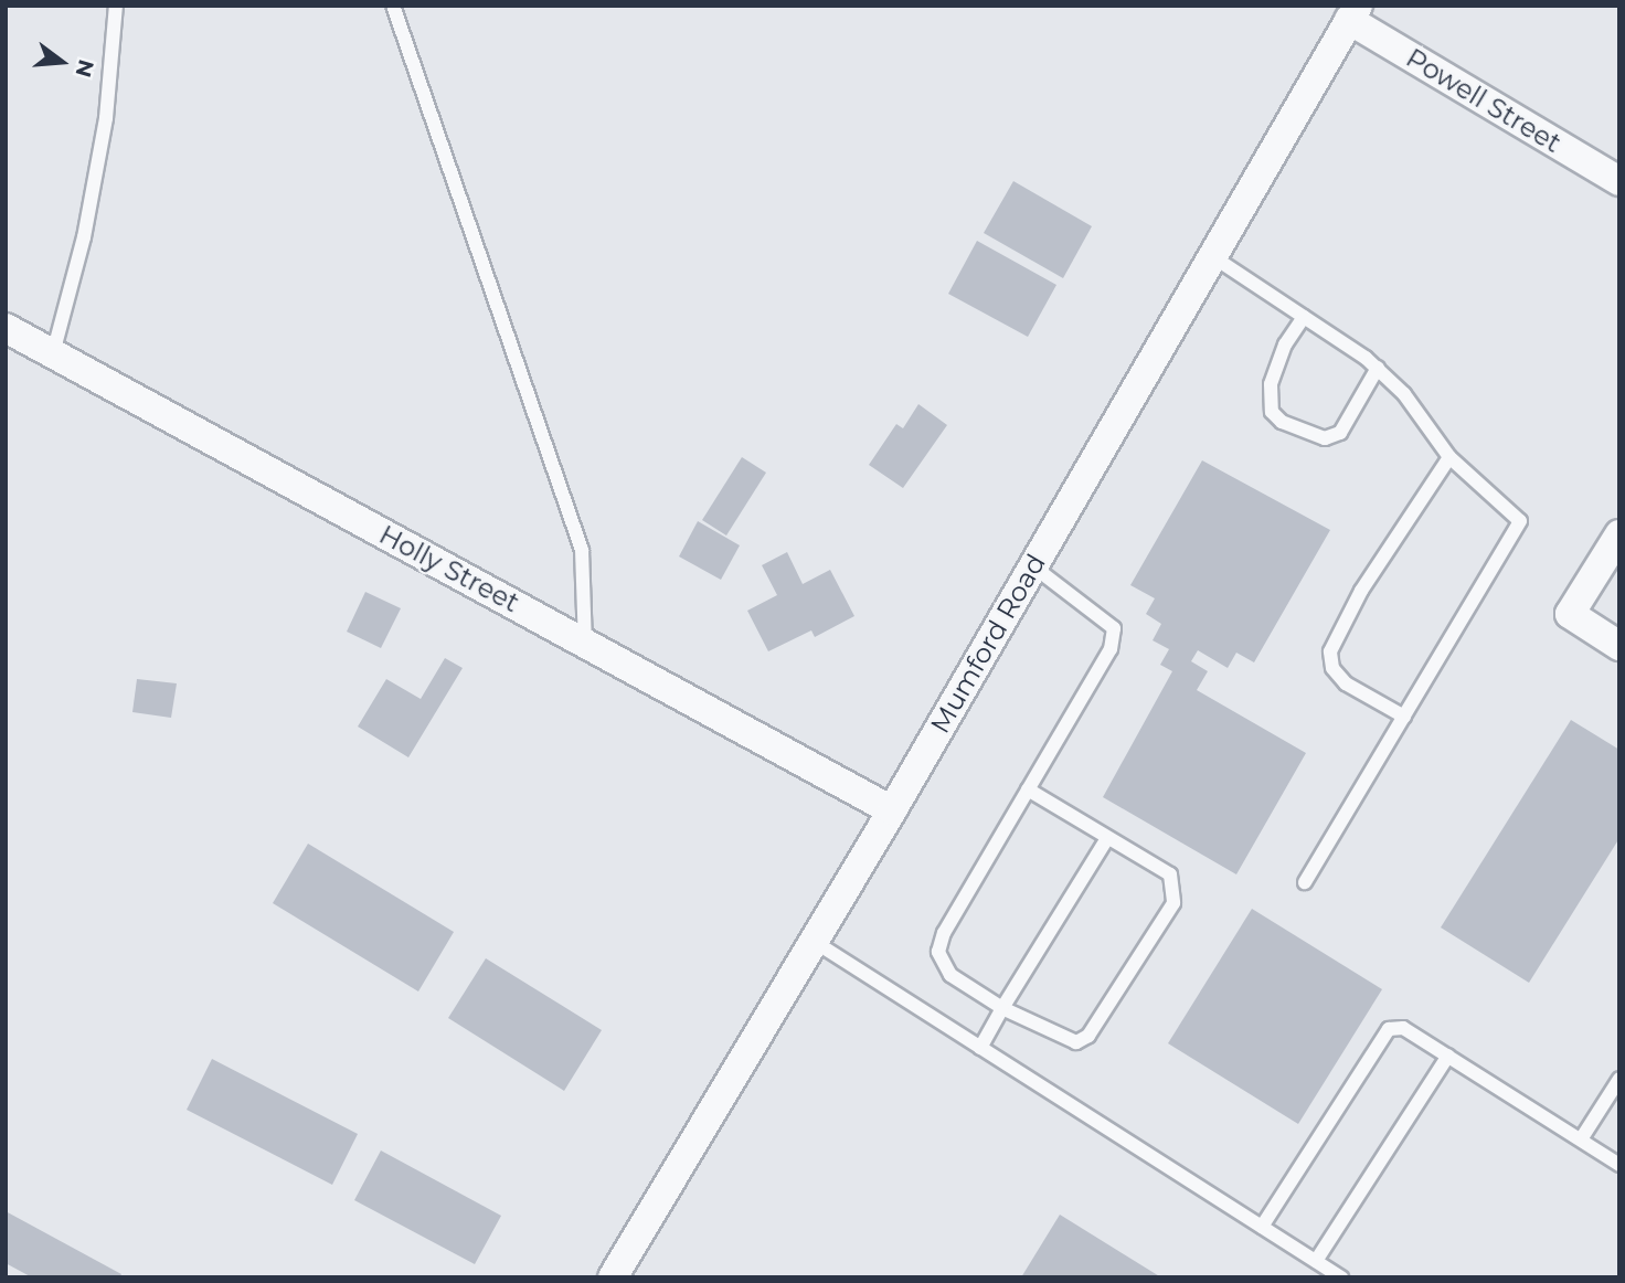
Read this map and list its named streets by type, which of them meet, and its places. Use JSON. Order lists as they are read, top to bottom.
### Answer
{
  "streets": {
    "street": ["Powell Street", "Holly Street", "Mumford Road"]
  },
  "crossings": [
    ["Powell Street", "Mumford Road"],
    ["Holly Street", "Mumford Road"]
  ],
  "north": "right"
}
